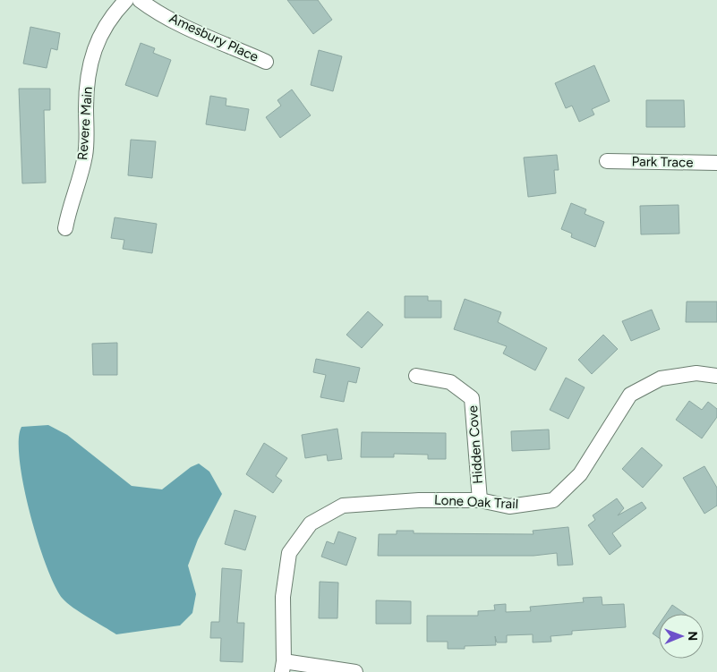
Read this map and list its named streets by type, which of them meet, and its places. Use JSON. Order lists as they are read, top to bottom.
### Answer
{
  "streets": {
    "street": [
      "Amesbury Place",
      "Revere Main",
      "Park Trace",
      "Hidden Cove",
      "Lone Oak Trail"
    ]
  },
  "crossings": [
    ["Hidden Cove", "Lone Oak Trail"]
  ],
  "north": "right"
}
